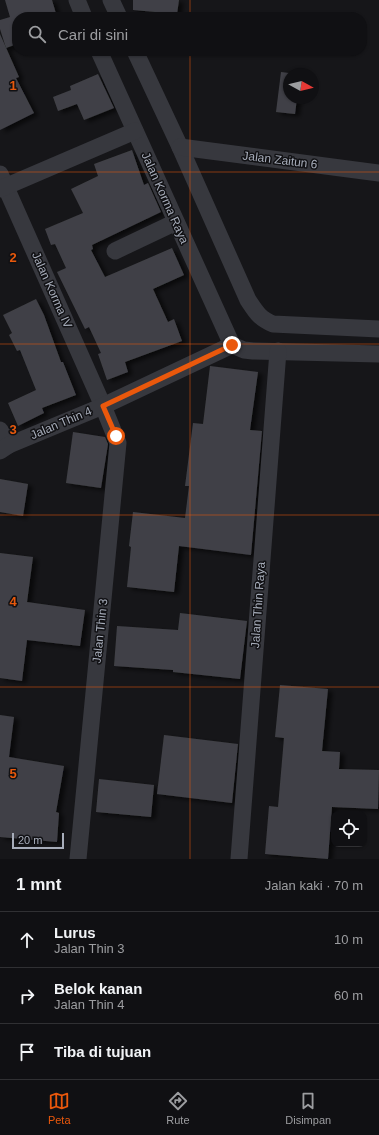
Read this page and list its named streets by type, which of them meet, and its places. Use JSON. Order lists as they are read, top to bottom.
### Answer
{
  "streets": {
    "street": [
      "Jalan Zaitun 6",
      "Jalan Korma Raya",
      "Jalan Korma IV",
      "Jalan Thin 4",
      "Jalan Thin Raya",
      "Jalan Thin 3"
    ]
  },
  "crossings": [
    ["Jalan Korma Raya", "Jalan Thin 4"],
    ["Jalan Korma IV", "Jalan Thin 4"],
    ["Jalan Korma IV", "Jalan Thin 3"],
    ["Jalan Thin 4", "Jalan Thin 3"]
  ],
  "scale_bar": "20 m",
  "north": "right",
  "page": {
    "search": "Cari di sini",
    "scale": "20 m",
    "heading": ["1 mnt", "Jalan kaki · 70 m"],
    "list": [
      ["Lurus", "Jalan Thin 3", "10 m"],
      ["Belok kanan", "Jalan Thin 4", "60 m"],
      "Tiba di tujuan"
    ],
    "nav": ["Peta", "Rute", "Disimpan"]
  },
  "grid": {
    "rows": [
      "1",
      "2",
      "3",
      "4",
      "5"
    ]
  }
}
